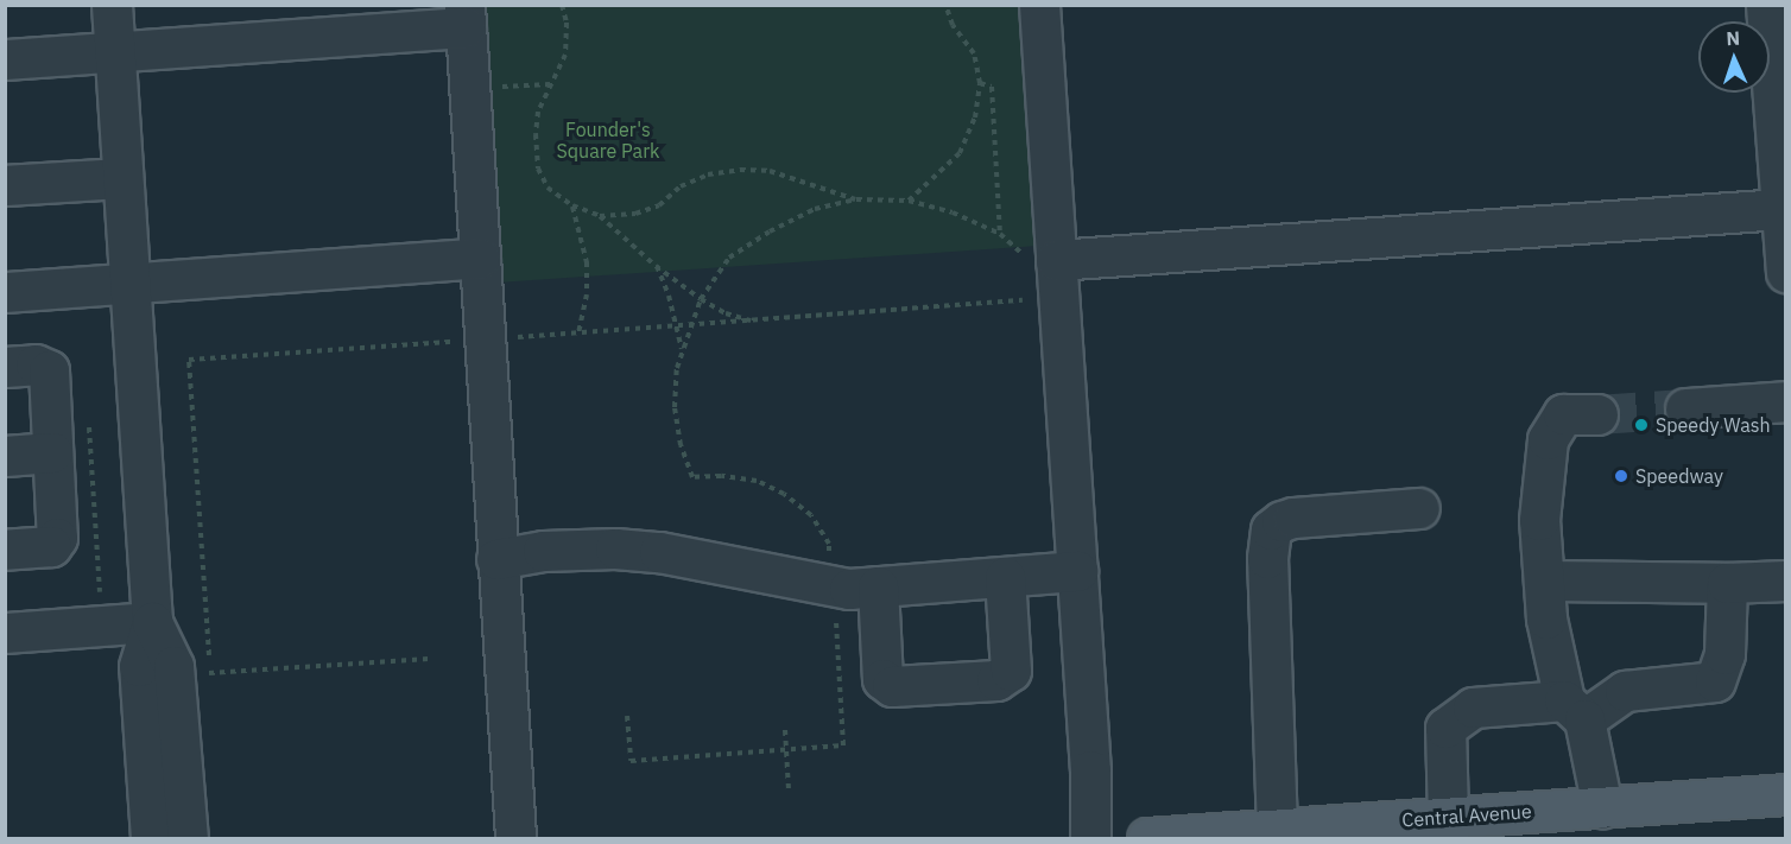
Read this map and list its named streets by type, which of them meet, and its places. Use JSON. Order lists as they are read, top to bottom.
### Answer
{
  "streets": {
    "main road": ["Central Avenue"]
  },
  "parks": ["Founder's Square Park"],
  "places": ["Speedy Wash", "Speedway"],
  "north": "top"
}
